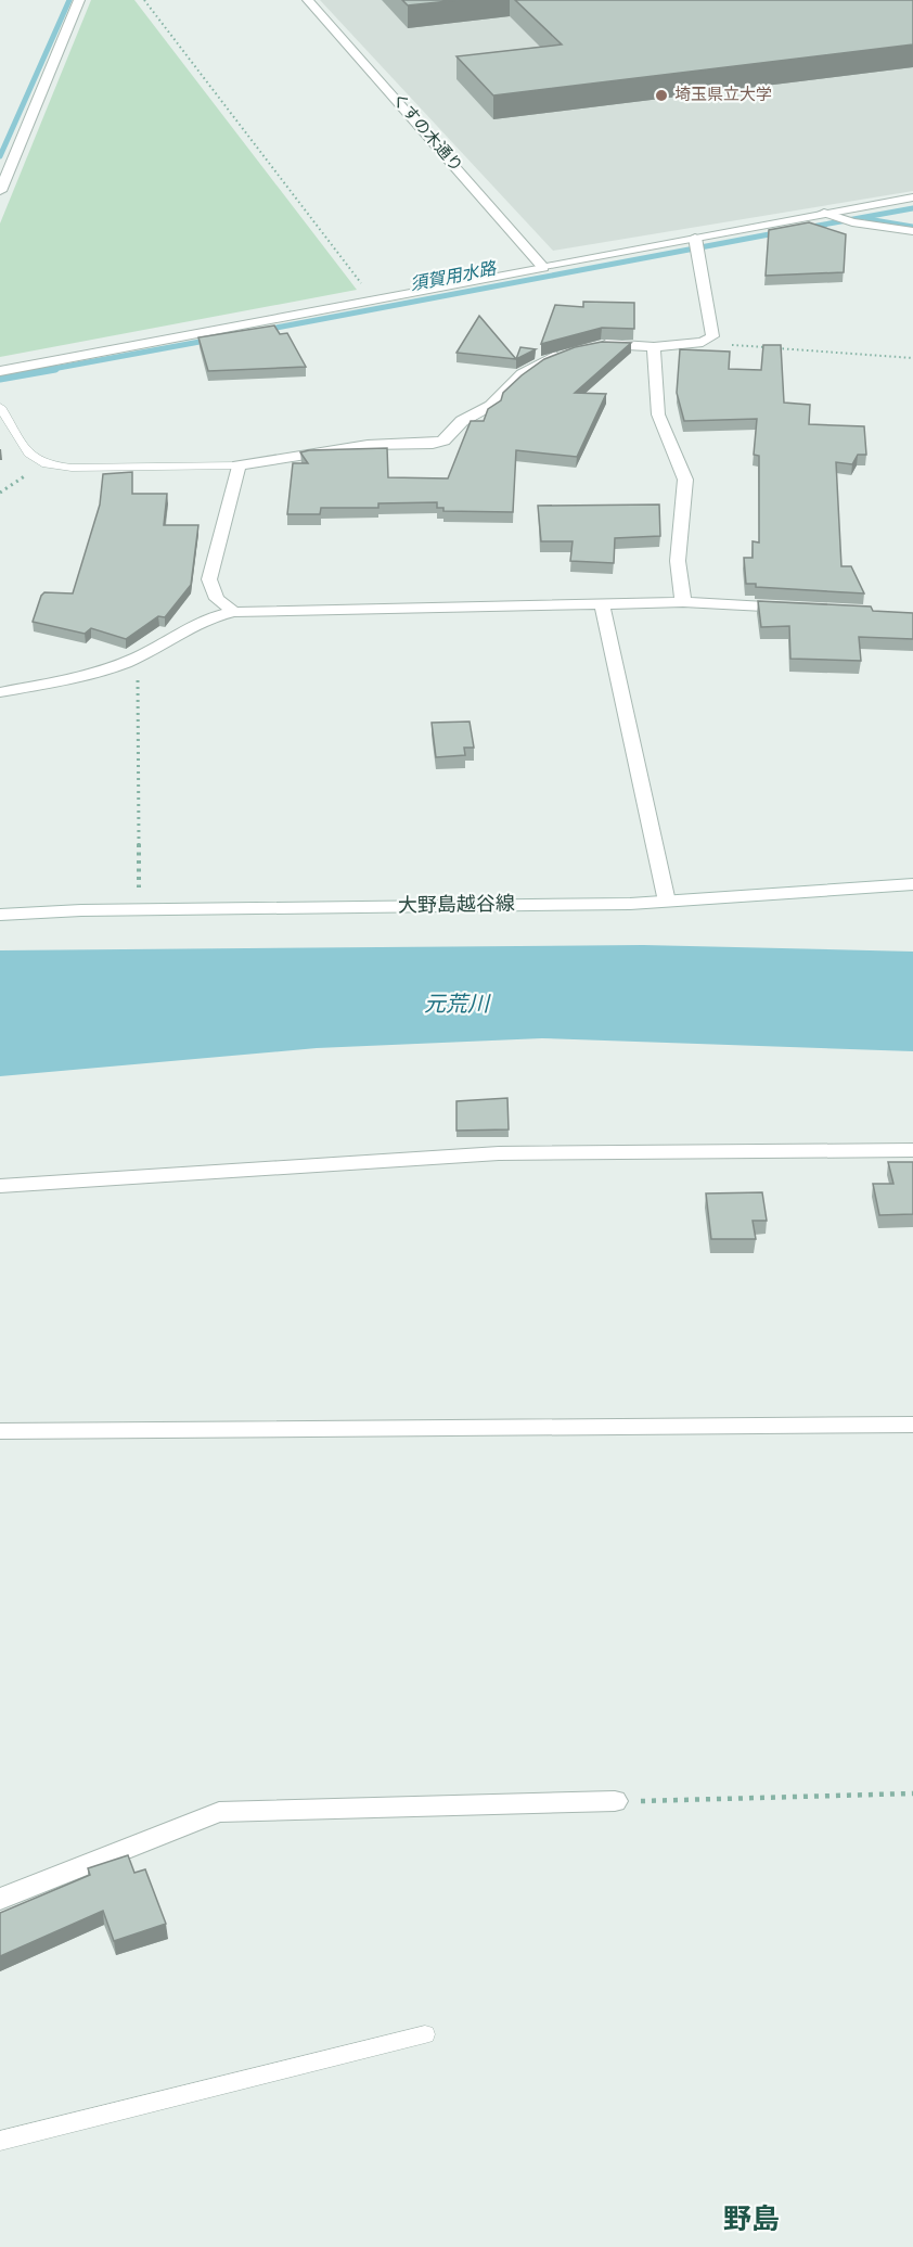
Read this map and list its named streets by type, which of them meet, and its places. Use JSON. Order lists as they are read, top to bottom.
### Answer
{
  "streets": {
    "street": ["くすの木通り", "大野島越谷線"]
  },
  "districts": ["野島"],
  "water": ["須賀用水路", "元荒川"],
  "places": ["埼玉県立大学"]
}
